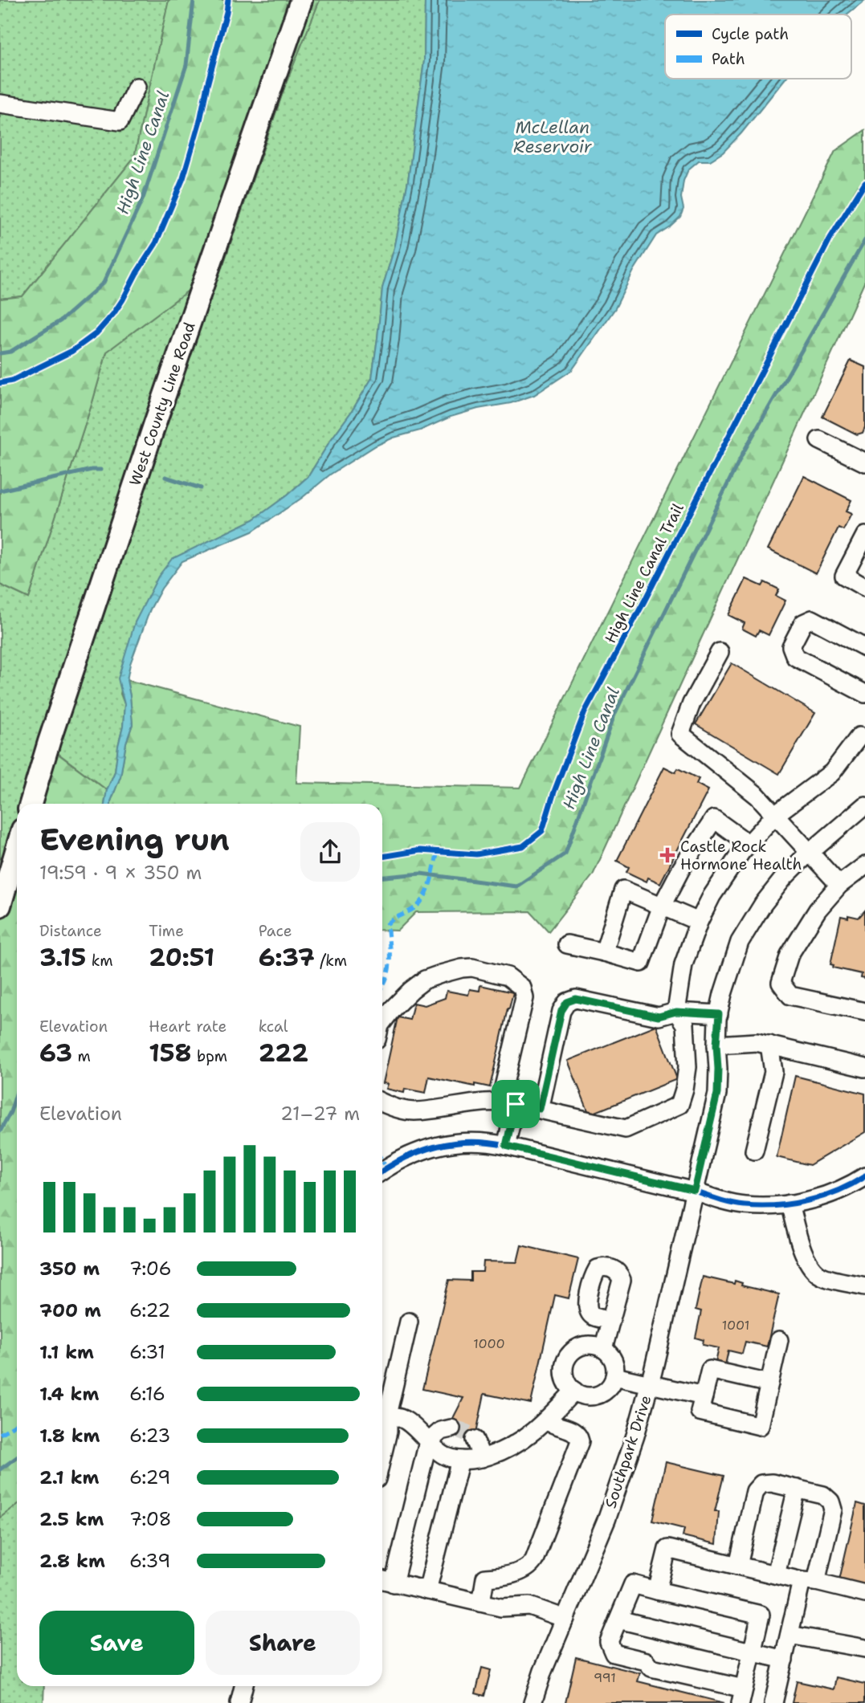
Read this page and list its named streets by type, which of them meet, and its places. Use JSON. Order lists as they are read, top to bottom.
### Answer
{
  "streets": {
    "main road": ["West County Line Road"],
    "street": ["Southpark Drive"],
    "cycle path": ["High Line Canal Trail"]
  },
  "water": ["McLellan Reservoir", "High Line Canal"],
  "places": {
    "health": ["Castle Rock Hormone Health"]
  },
  "house_numbers": ["1001", "1000", "991"],
  "legend": ["Cycle path", "Path"],
  "page": {
    "heading": ["Evening run", "19:59 · 9 × 350 m"],
    "stats": [
      ["Distance", "3.15 km"],
      ["Time", "20:51"],
      ["Pace", "6:37 /km"],
      ["Elevation", "63 m"],
      ["Heart rate", "158 bpm"],
      ["kcal", "222"]
    ],
    "chart": ["Elevation", "21–27 m"],
    "list": [
      {
        "name": "350 m",
        "note": "7:06"
      },
      {
        "name": "700 m",
        "note": "6:22"
      },
      {
        "name": "1.1 km",
        "note": "6:31"
      },
      {
        "name": "1.4 km",
        "note": "6:16"
      },
      {
        "name": "1.8 km",
        "note": "6:23"
      },
      {
        "name": "2.1 km",
        "note": "6:29"
      },
      {
        "name": "2.5 km",
        "note": "7:08"
      },
      {
        "name": "2.8 km",
        "note": "6:39"
      }
    ],
    "buttons": ["Save", "Share"]
  }
}
